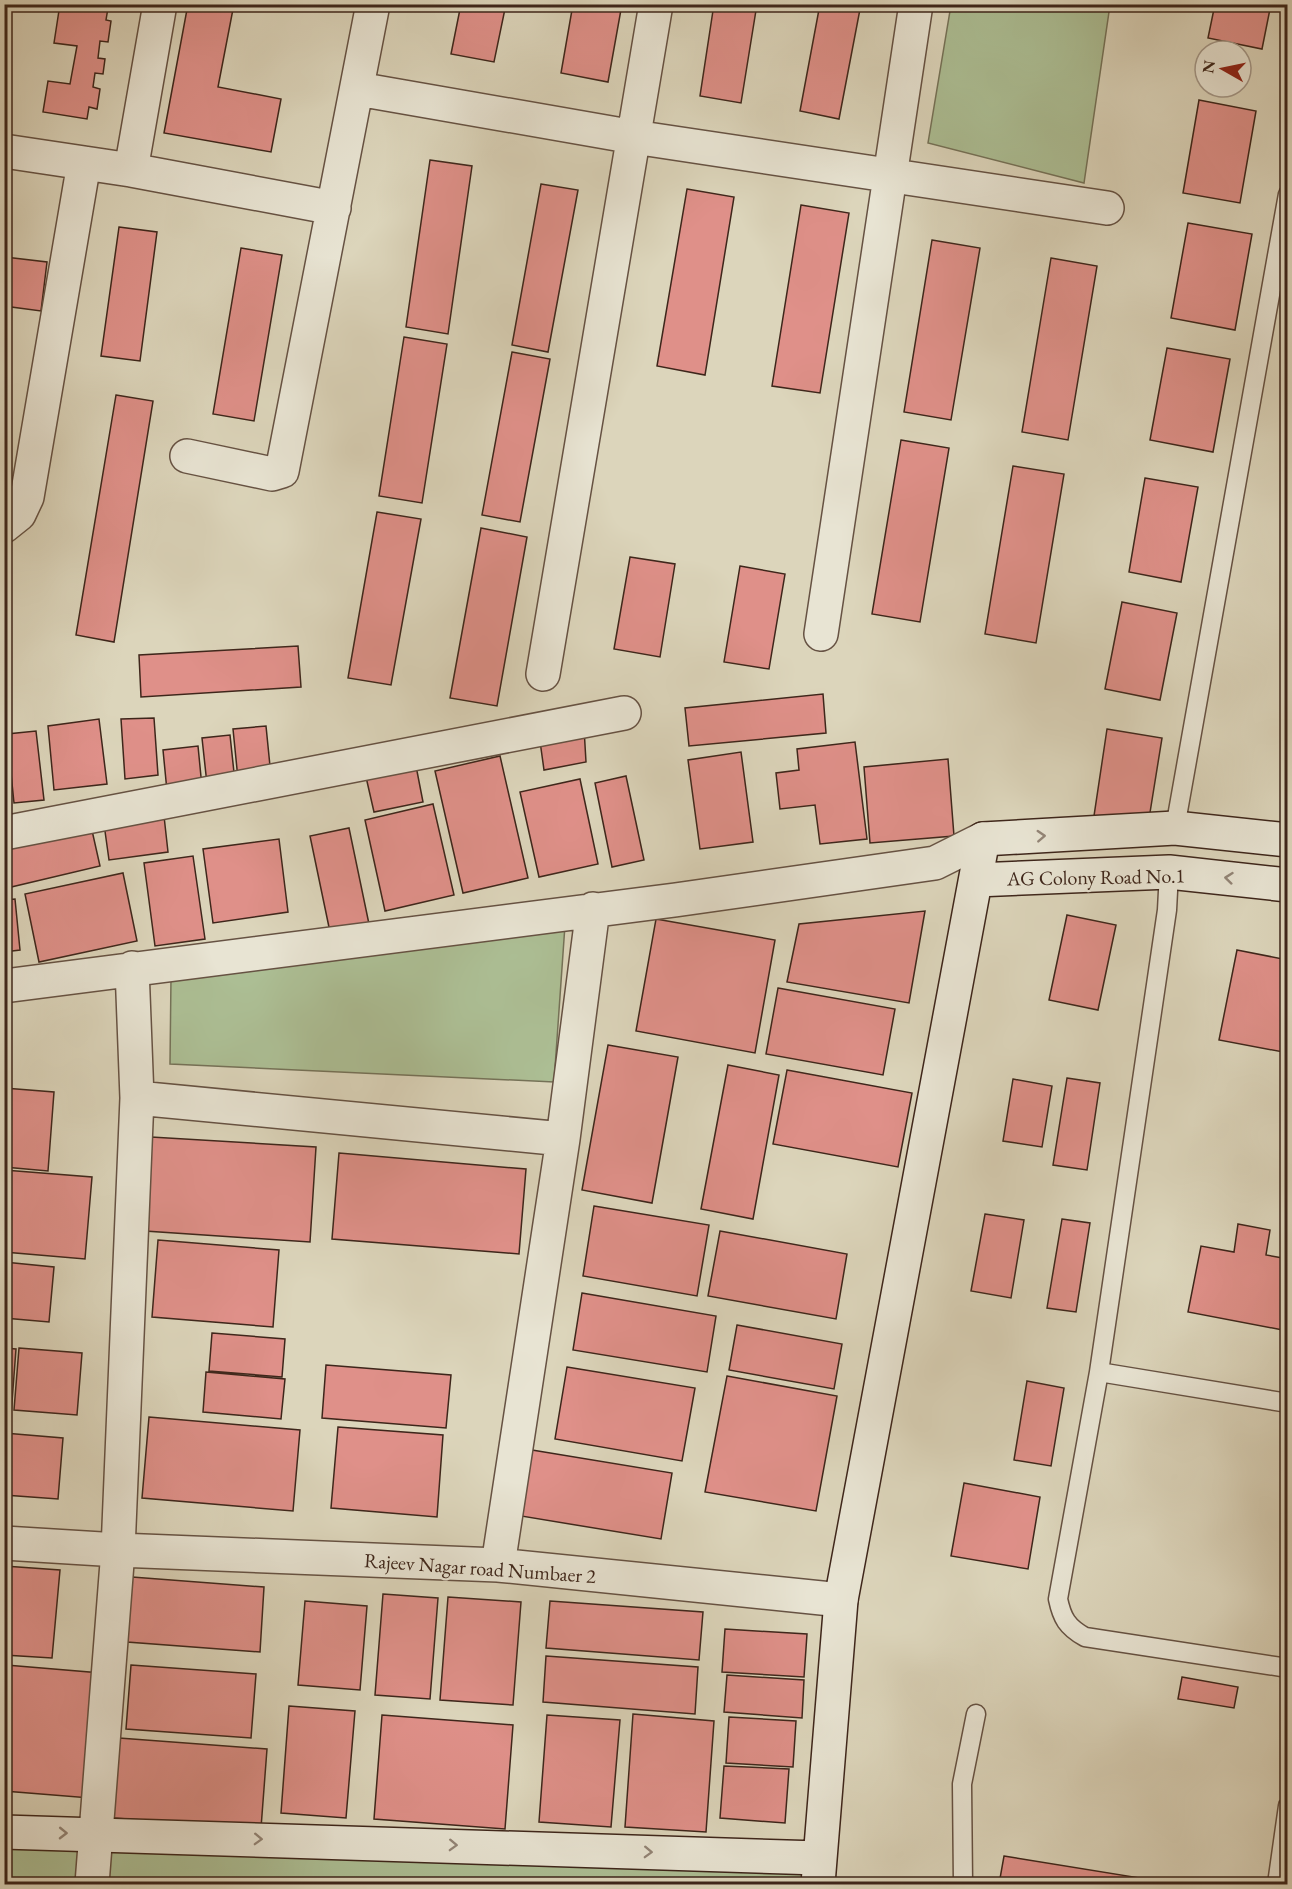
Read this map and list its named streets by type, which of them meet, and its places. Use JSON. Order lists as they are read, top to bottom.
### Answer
{
  "streets": {
    "street": ["AG Colony Road No.1", "Rajeev Nagar road Numbaer 2"]
  },
  "north": "left"
}
